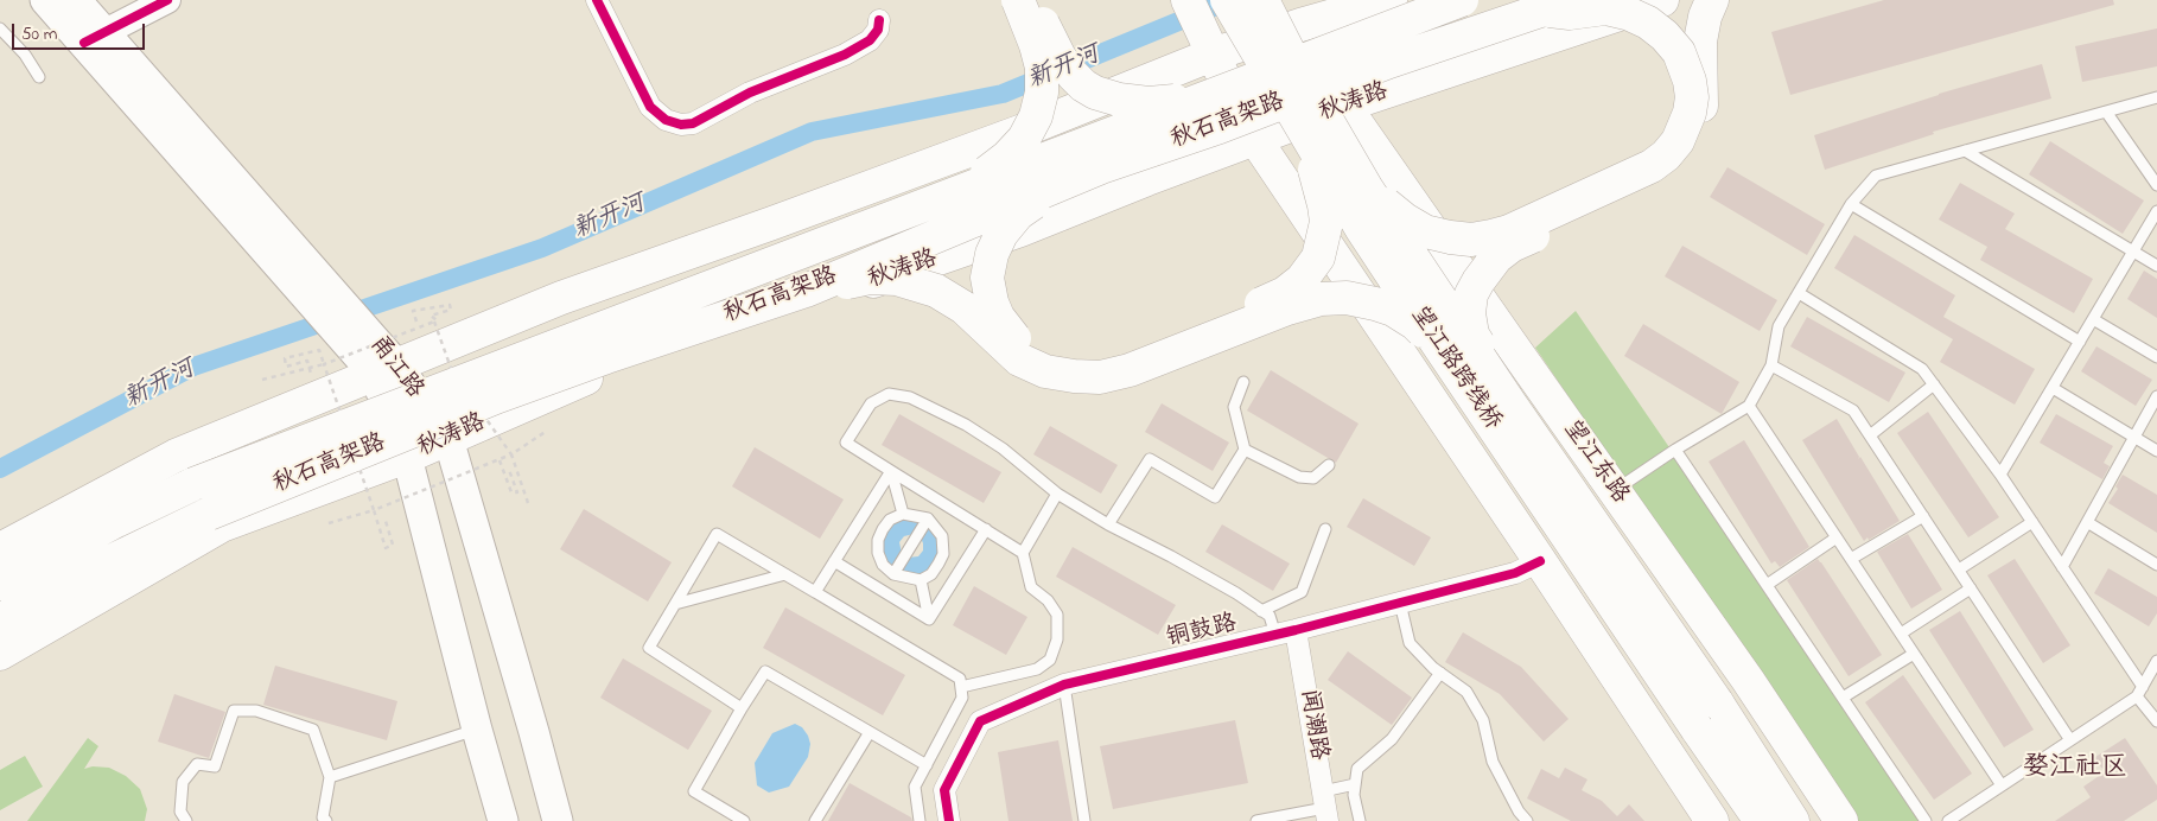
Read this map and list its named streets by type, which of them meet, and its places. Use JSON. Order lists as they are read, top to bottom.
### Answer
{
  "streets": {
    "main road": [
      "秋涛路",
      "秋石高架路",
      "甬江路",
      "望江路跨线桥",
      "望江东路"
    ],
    "street": ["铜鼓路", "闻潮路"]
  },
  "crossings": [
    ["秋涛路", "甬江路"],
    ["秋涛路", "望江东路"],
    ["望江路跨线桥", "望江东路"],
    ["铜鼓路", "闻潮路"]
  ],
  "districts": ["婺江社区"],
  "water": ["新开河"],
  "scale_bar": "50 m"
}
